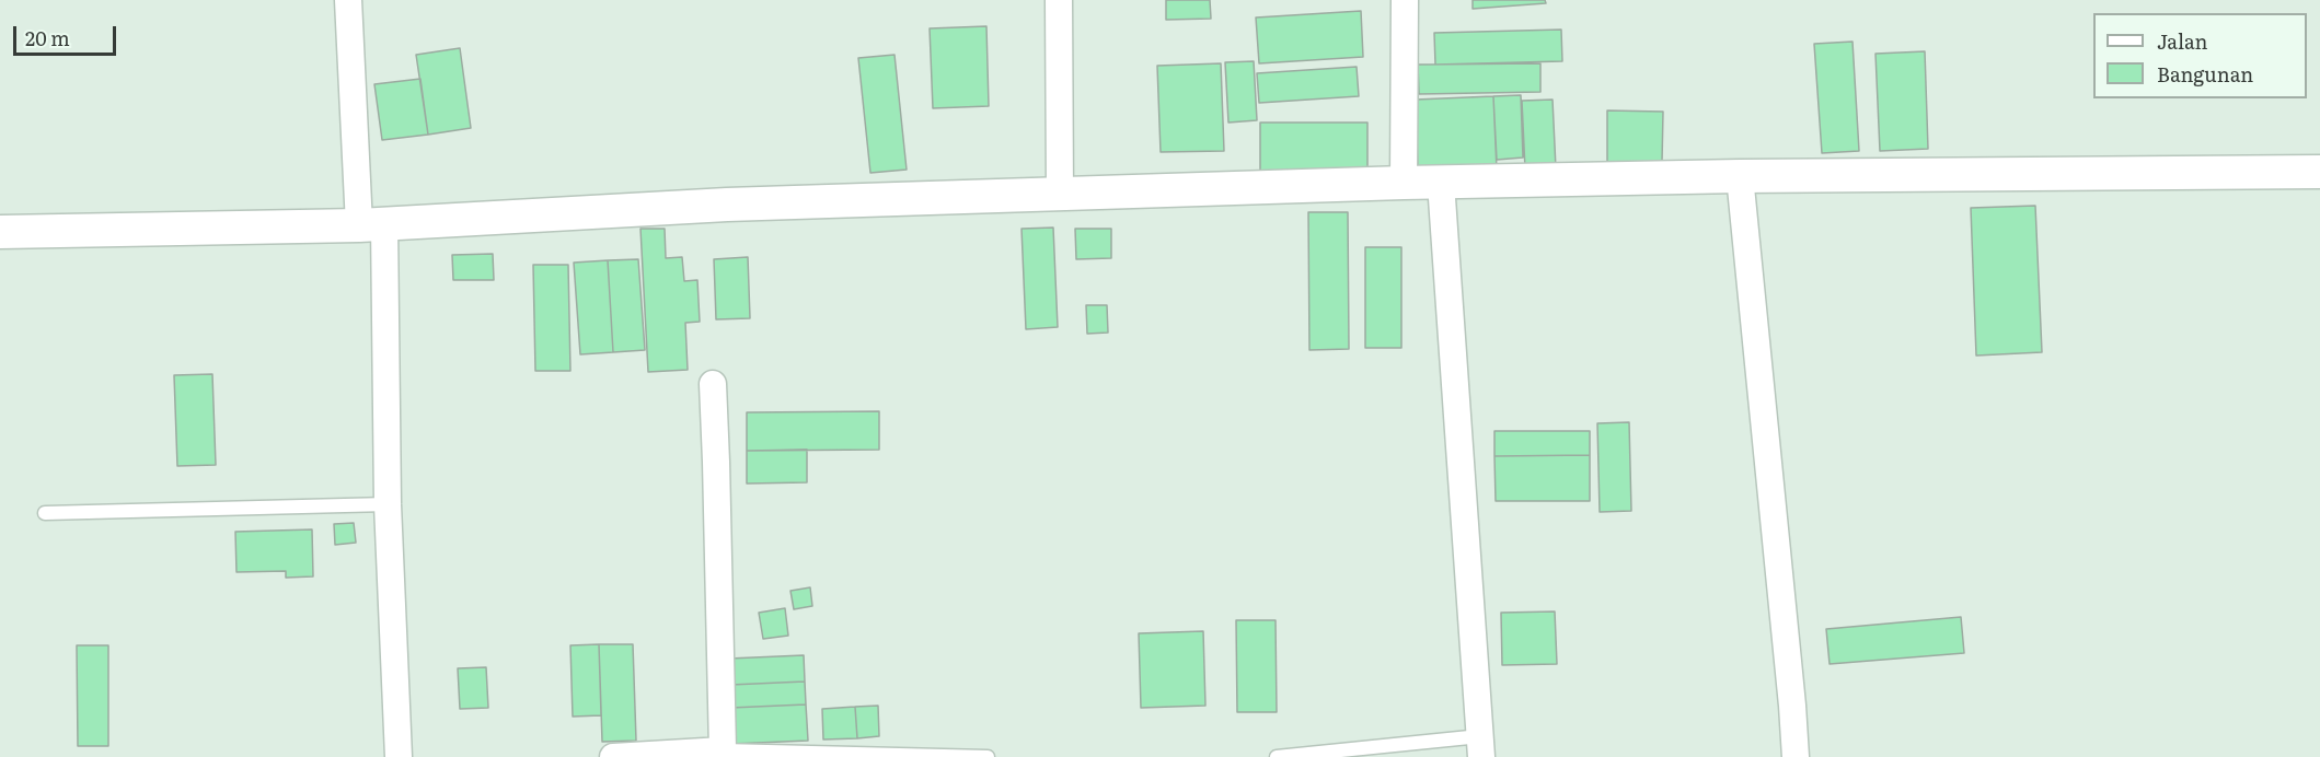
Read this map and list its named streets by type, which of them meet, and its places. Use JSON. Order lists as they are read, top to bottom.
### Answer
{
  "legend": ["Jalan", "Bangunan"],
  "scale_bar": "20 m"
}
